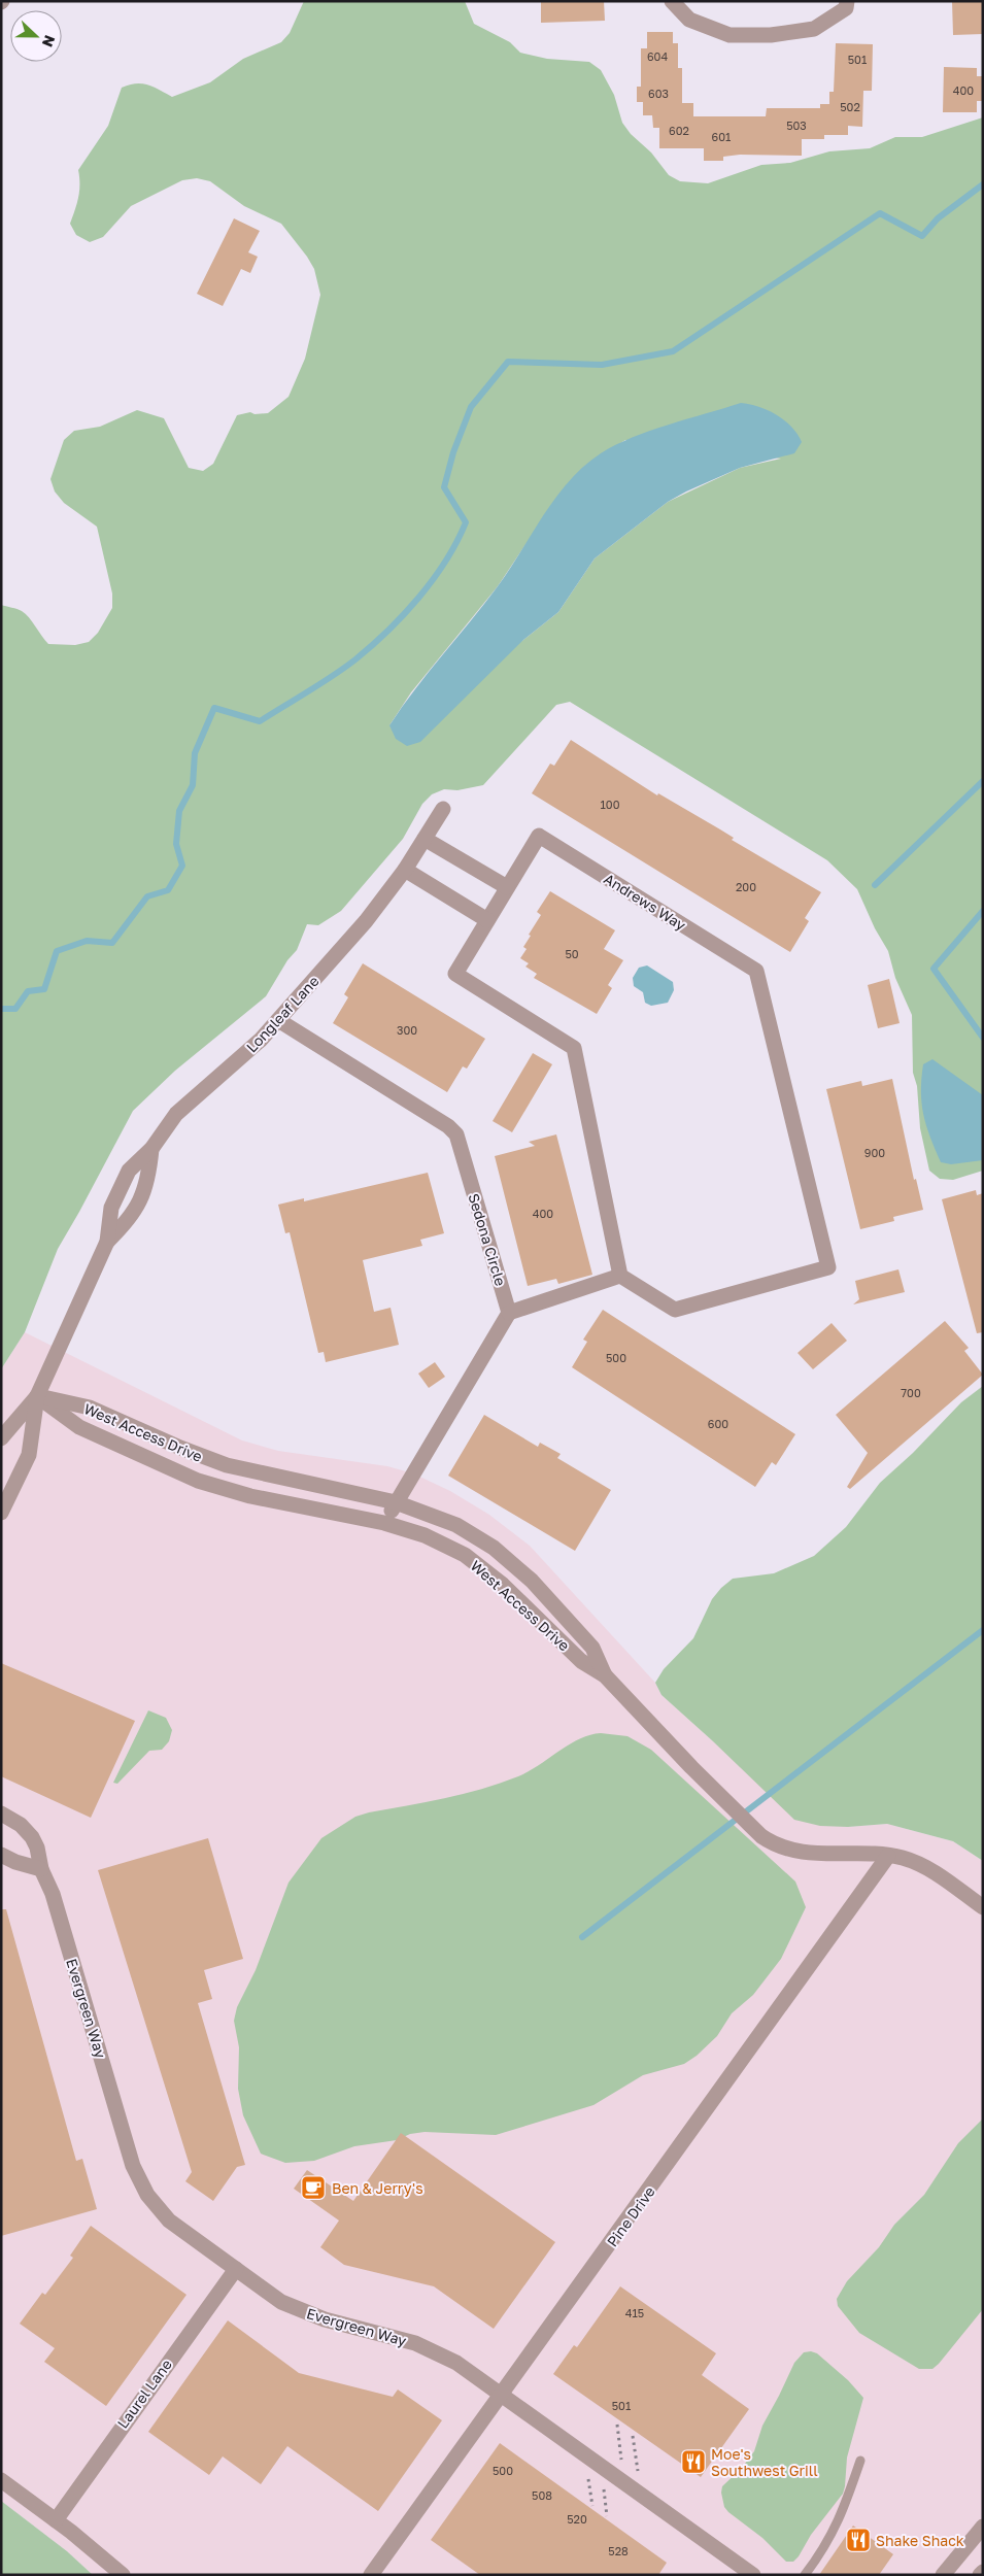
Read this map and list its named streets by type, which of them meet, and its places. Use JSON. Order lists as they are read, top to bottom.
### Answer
{
  "streets": {
    "street": [
      "Andrews Way",
      "Longleaf Lane",
      "Sedona Circle",
      "West Access Drive",
      "Evergreen Way",
      "Pine Drive",
      "Laurel Lane"
    ]
  },
  "crossings": [
    ["Longleaf Lane", "Sedona Circle"],
    ["Longleaf Lane", "West Access Drive"],
    ["West Access Drive", "Pine Drive"],
    ["Evergreen Way", "Pine Drive"],
    ["Evergreen Way", "Laurel Lane"]
  ],
  "places": {
    "cafe": ["Ben & Jerry's"],
    "restaurant": ["Moe's Southwest Grill", "Shake Shack"]
  },
  "house_numbers": [
    "604",
    "501",
    "400",
    "603",
    "502",
    "503",
    "602",
    "601",
    "100",
    "200",
    "50",
    "300",
    "900",
    "400",
    "500",
    "700",
    "600",
    "415",
    "501",
    "500",
    "508",
    "520",
    "528"
  ],
  "north": "right"
}
